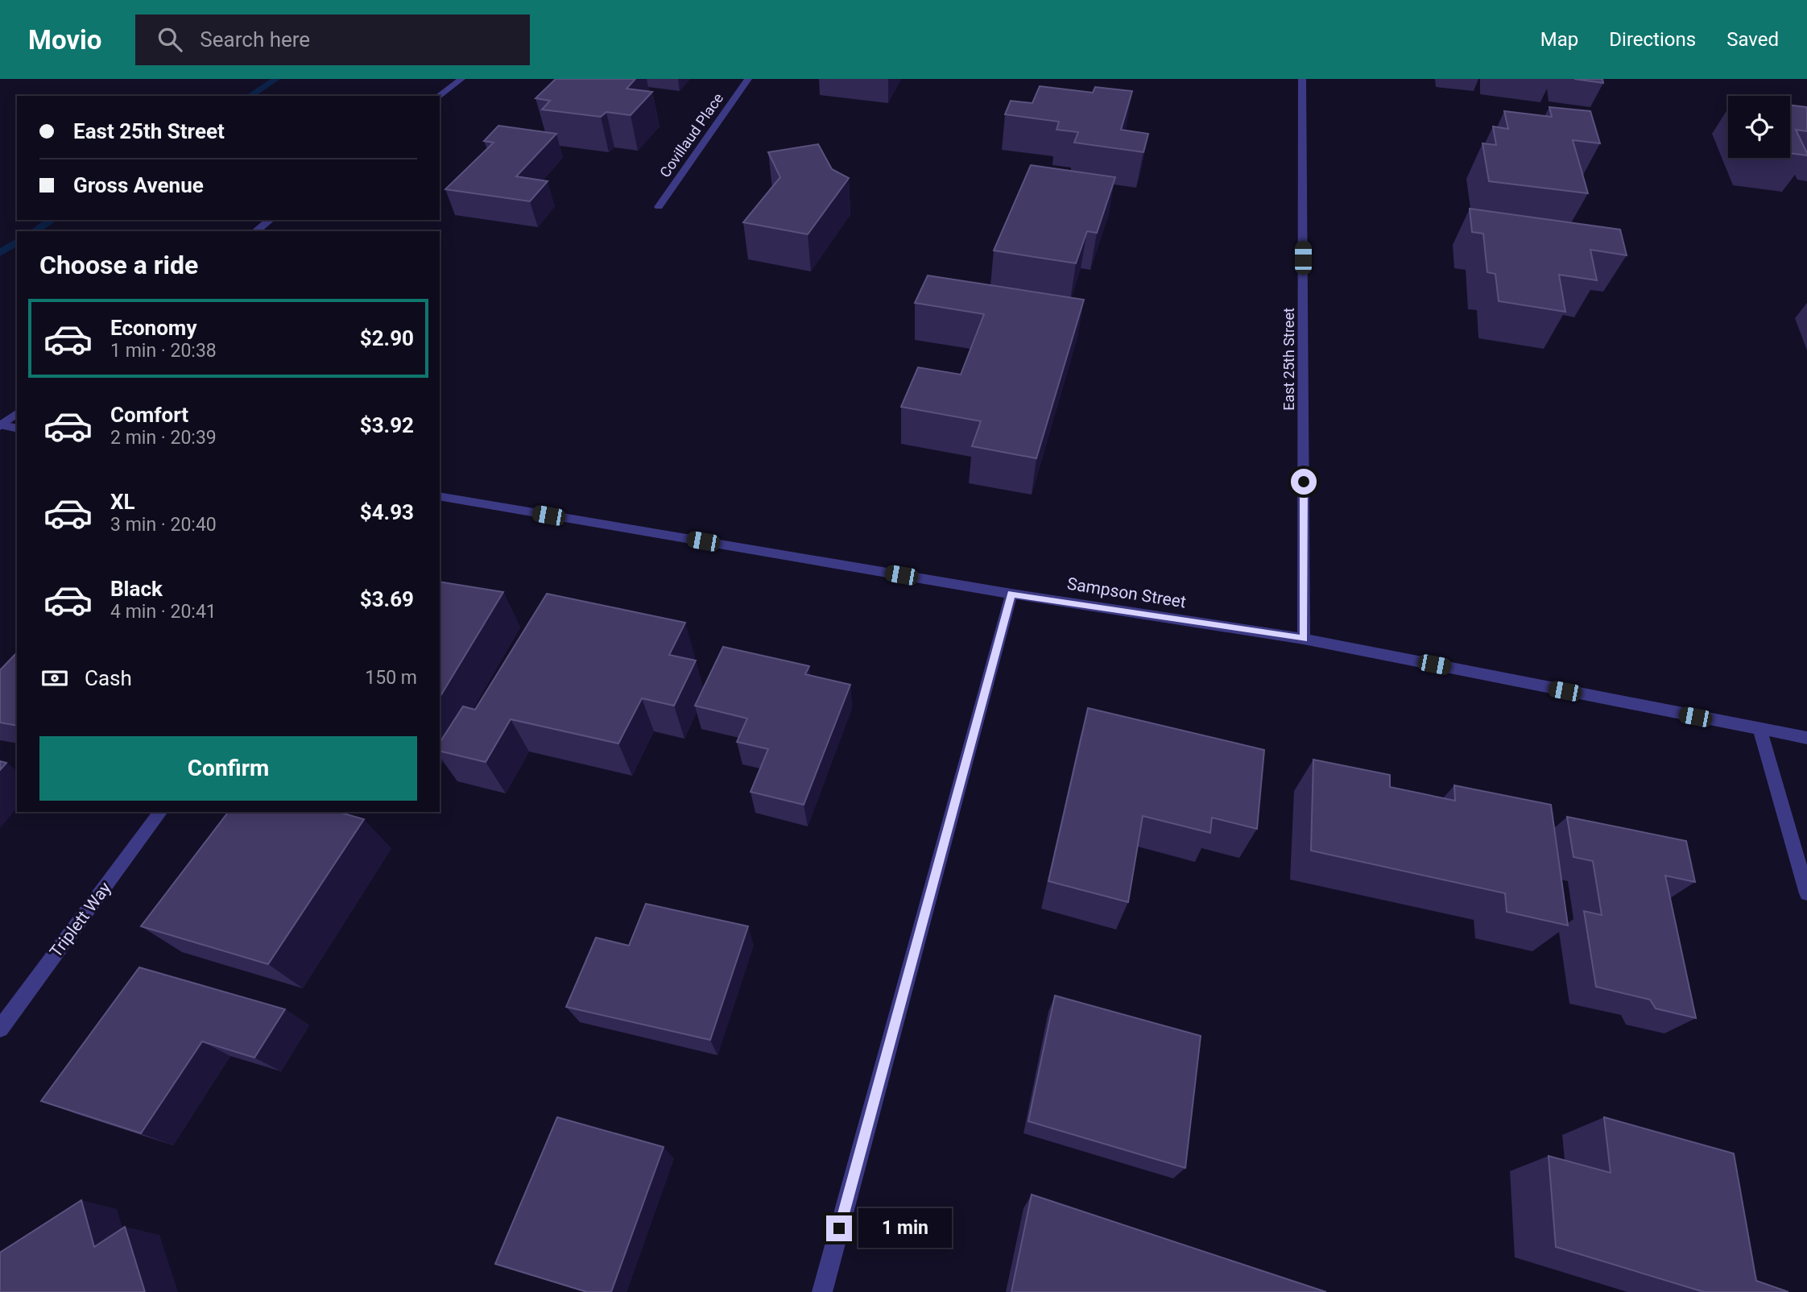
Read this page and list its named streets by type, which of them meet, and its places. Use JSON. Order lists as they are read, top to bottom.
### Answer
{
  "streets": {
    "street": [
      "Covillaud Place",
      "East 25th Street",
      "Sampson Street",
      "Triplett Way"
    ]
  },
  "crossings": [
    ["East 25th Street", "Sampson Street"]
  ],
  "page": {
    "header": "Movio",
    "search": "Search here",
    "nav": ["Map", "Directions", "Saved"],
    "banner": ["East 25th Street", "Gross Avenue"],
    "heading": "Choose a ride",
    "list": [
      {
        "name": "Economy",
        "note": "1 min · 20:38",
        "value": "$2.90"
      },
      {
        "name": "Comfort",
        "note": "2 min · 20:39",
        "value": "$3.92"
      },
      {
        "name": "XL",
        "note": "3 min · 20:40",
        "value": "$4.93"
      },
      {
        "name": "Black",
        "note": "4 min · 20:41",
        "value": "$3.69"
      }
    ],
    "pay": ["Cash", "150 m"],
    "buttons": "Confirm",
    "bubble": "1 min"
  }
}
